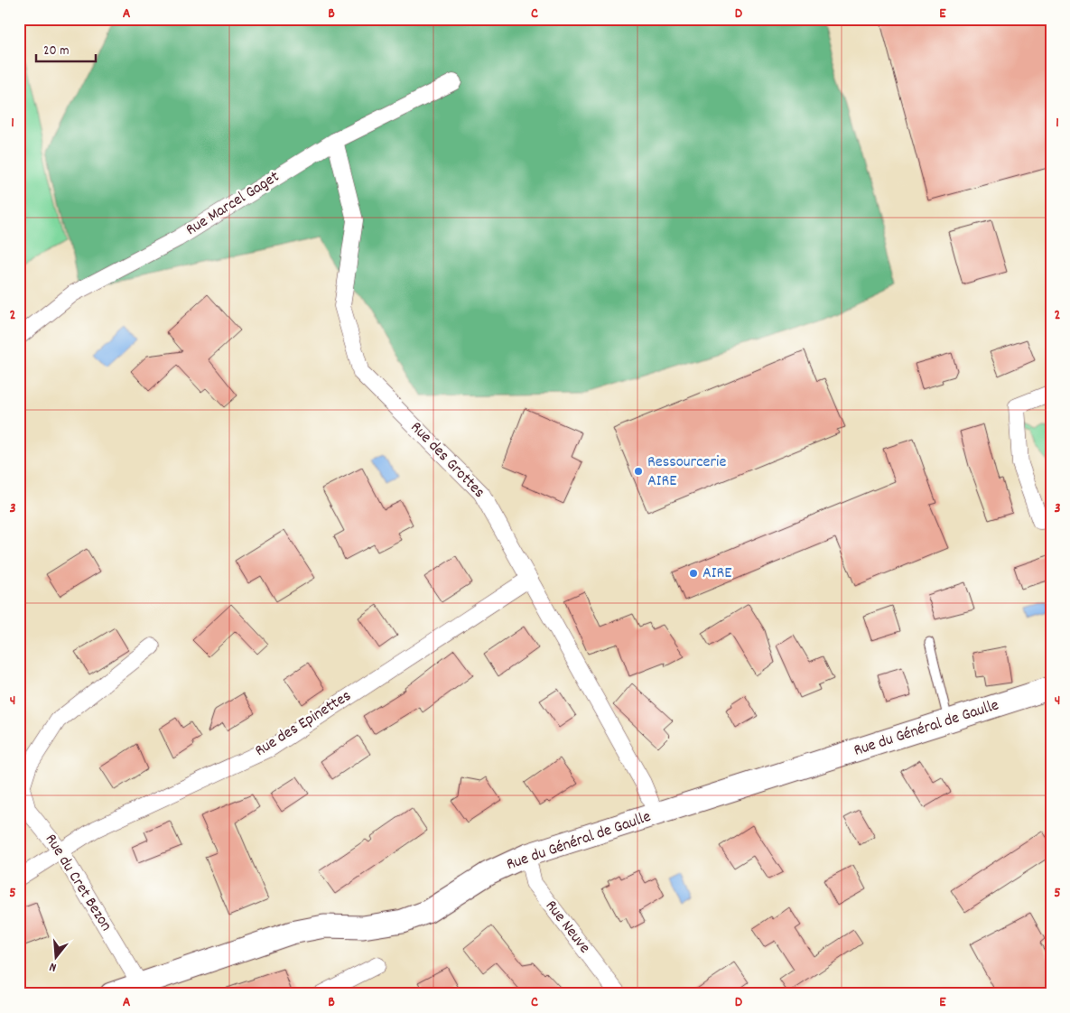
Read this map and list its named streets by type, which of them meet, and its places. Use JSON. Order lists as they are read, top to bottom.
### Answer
{
  "streets": {
    "main road": ["Rue du Général de Gaulle"],
    "street": [
      "Rue Marcel Gaget",
      "Rue des Grottes",
      "Rue des Epinettes",
      "Rue du Cret Bezon",
      "Rue Neuve"
    ]
  },
  "crossings": [
    ["Rue Marcel Gaget", "Rue des Grottes"],
    ["Rue des Grottes", "Rue des Epinettes"],
    ["Rue des Grottes", "Rue du Général de Gaulle"],
    ["Rue des Epinettes", "Rue du Cret Bezon"],
    ["Rue du Général de Gaulle", "Rue du Cret Bezon"],
    ["Rue du Général de Gaulle", "Rue Neuve"]
  ],
  "places": ["Ressourcerie AIRE", "AIRE"],
  "scale_bar": "20 m",
  "north": "bottom",
  "grid": {
    "columns": [
      "A",
      "B",
      "C",
      "D",
      "E"
    ],
    "rows": [
      "1",
      "2",
      "3",
      "4",
      "5"
    ]
  }
}
